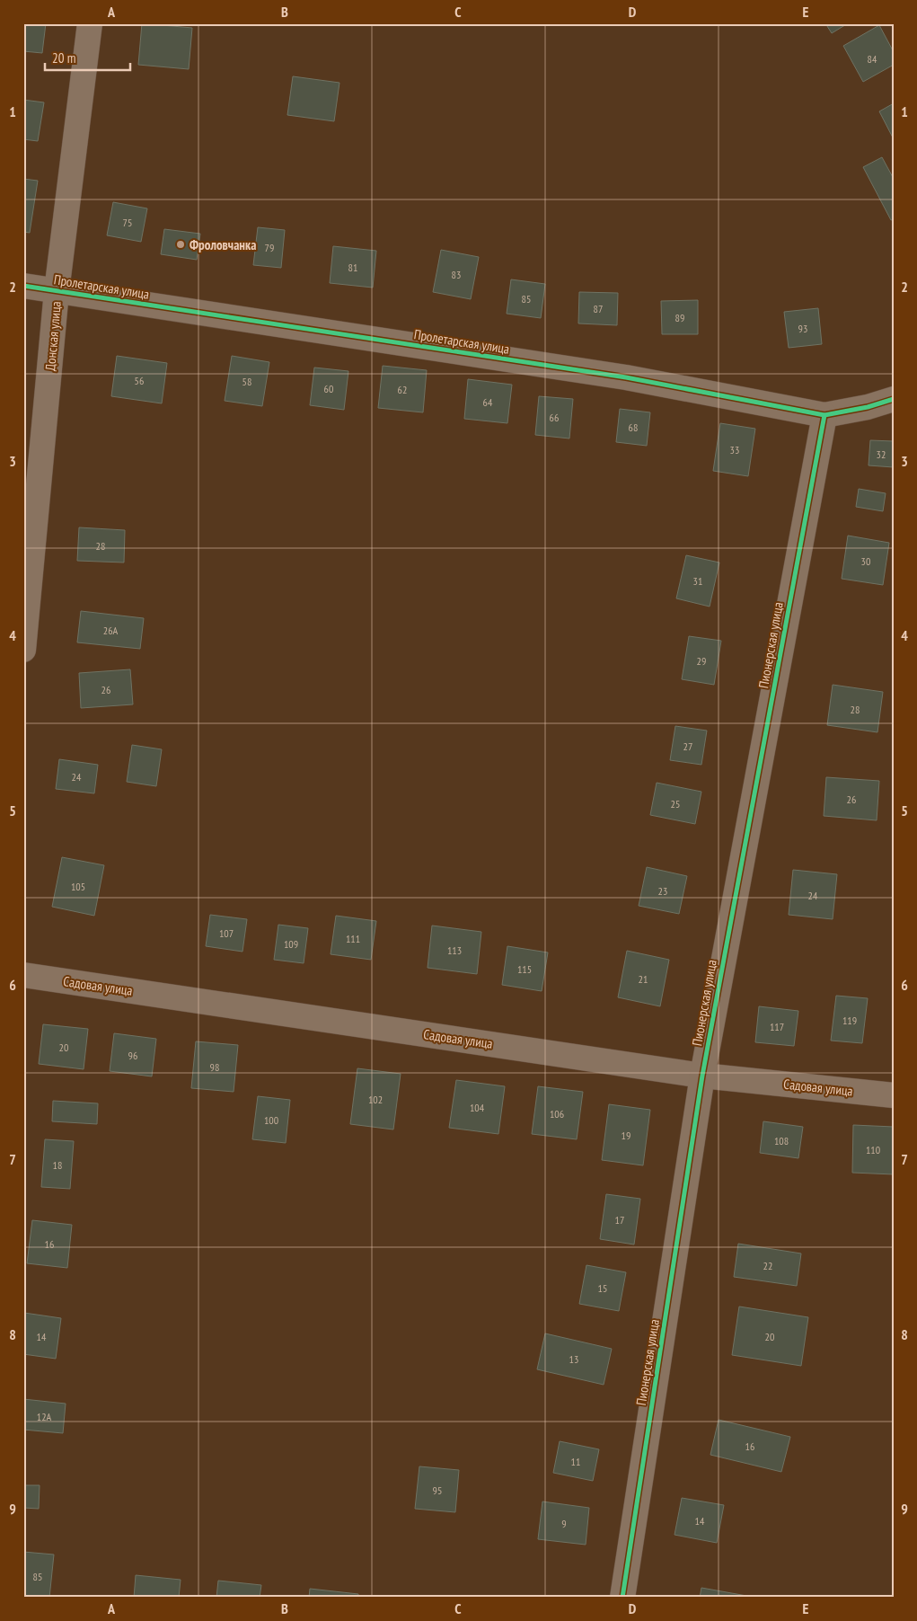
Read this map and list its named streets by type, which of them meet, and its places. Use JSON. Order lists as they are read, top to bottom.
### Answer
{
  "streets": {
    "street": [
      "Пролетарская улица",
      "Донская улица",
      "Пионерская улица",
      "Садовая улица"
    ]
  },
  "crossings": [
    ["Пролетарская улица", "Донская улица"],
    ["Пролетарская улица", "Пионерская улица"],
    ["Пионерская улица", "Садовая улица"]
  ],
  "places": ["Фроловчанка"],
  "house_numbers": [
    "84",
    "75",
    "79",
    "81",
    "83",
    "85",
    "87",
    "89",
    "93",
    "56",
    "58",
    "60",
    "62",
    "64",
    "66",
    "68",
    "33",
    "32",
    "28",
    "30",
    "31",
    "26А",
    "29",
    "26",
    "28",
    "27",
    "24",
    "26",
    "25",
    "105",
    "23",
    "24",
    "107",
    "111",
    "109",
    "113",
    "115",
    "21",
    "119",
    "117",
    "20",
    "96",
    "98",
    "102",
    "104",
    "106",
    "100",
    "19",
    "108",
    "110",
    "18",
    "17",
    "16",
    "22",
    "15",
    "14",
    "20",
    "13",
    "12А",
    "16",
    "11",
    "95",
    "14",
    "9",
    "85"
  ],
  "scale_bar": "20 m",
  "grid": {
    "columns": [
      "A",
      "B",
      "C",
      "D",
      "E"
    ],
    "rows": [
      "1",
      "2",
      "3",
      "4",
      "5",
      "6",
      "7",
      "8",
      "9"
    ]
  }
}
